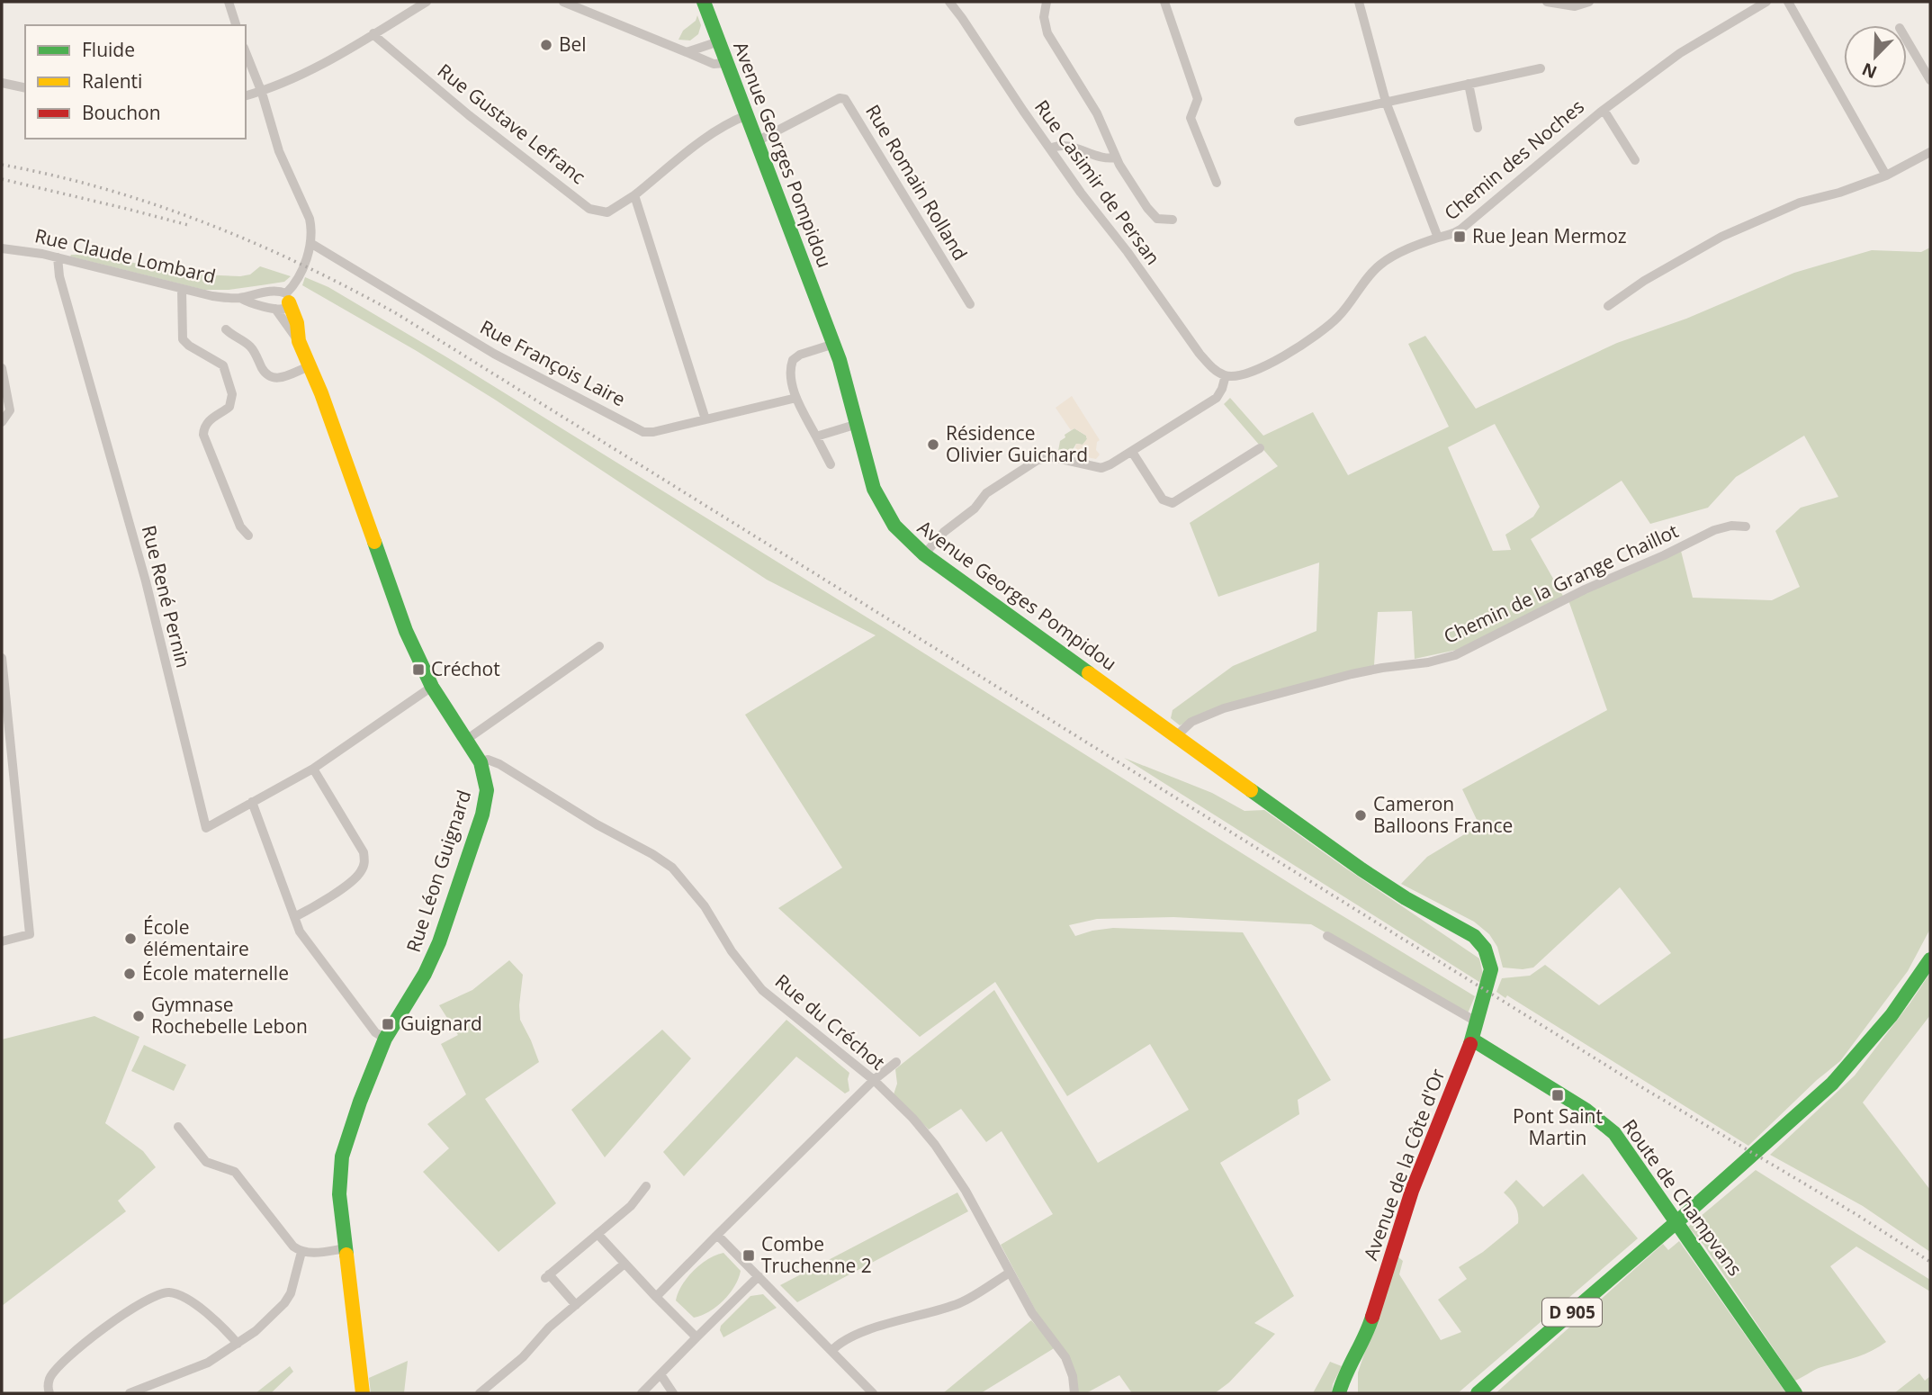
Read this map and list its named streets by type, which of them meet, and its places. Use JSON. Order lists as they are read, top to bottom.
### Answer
{
  "streets": {
    "main road": [
      "Avenue Georges Pompidou",
      "Rue Léon Guignard",
      "Avenue de la Côte d'Or",
      "Route de Champvans",
      "D 905"
    ],
    "street": [
      "Rue Gustave Lefranc",
      "Chemin des Noches",
      "Rue Romain Rolland",
      "Rue Casimir de Persan",
      "Rue Claude Lombard",
      "Rue François Laire",
      "Chemin de la Grange Chaillot",
      "Rue René Pernin",
      "Rue du Créchot"
    ]
  },
  "crossings": [
    ["Rue Gustave Lefranc", "Avenue Georges Pompidou"],
    ["Avenue Georges Pompidou", "Rue Romain Rolland"],
    ["Avenue Georges Pompidou", "Chemin de la Grange Chaillot"],
    ["Avenue Georges Pompidou", "Avenue de la Côte d'Or"],
    ["Chemin des Noches", "Rue Casimir de Persan"],
    ["Rue Claude Lombard", "Rue René Pernin"],
    ["Rue Claude Lombard", "Rue Léon Guignard"],
    ["Rue René Pernin", "Rue Léon Guignard"],
    ["Rue Léon Guignard", "Rue du Créchot"],
    ["Avenue de la Côte d'Or", "Route de Champvans"]
  ],
  "places": {
    "other": [
      "Bel",
      "Résidence Olivier Guichard",
      "Cameron Balloons France",
      "École élémentaire",
      "École maternelle",
      "Gymnase Rochebelle Lebon"
    ],
    "transit": [
      "Rue Jean Mermoz",
      "Créchot",
      "Guignard",
      "Pont Saint Martin",
      "Combe Truchenne 2"
    ]
  },
  "legend": ["Fluide", "Ralenti", "Bouchon"],
  "north": "bottom left"
}
